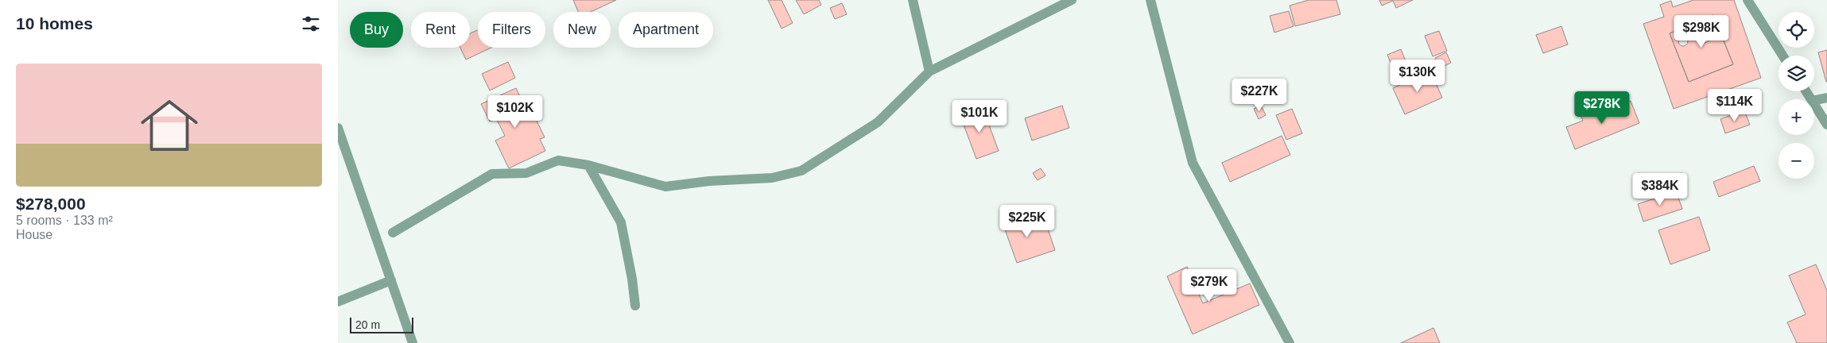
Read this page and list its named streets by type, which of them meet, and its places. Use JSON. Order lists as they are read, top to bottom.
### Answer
{
  "scale_bar": "20 m",
  "page": {
    "heading": "10 homes",
    "map_buttons": ["+", "−"],
    "chip": [
      "Buy",
      "Rent",
      "Filters",
      "New",
      "Apartment"
    ],
    "price": [
      "$298K",
      "$130K",
      "$227K",
      "$114K",
      "$278K",
      "$102K",
      "$101K",
      "$384K",
      "$225K",
      "$279K"
    ],
    "list": [
      {
        "name": "$278,000",
        "note": "5 rooms · 133 m² · House"
      }
    ],
    "scale": "20 m"
  }
}
